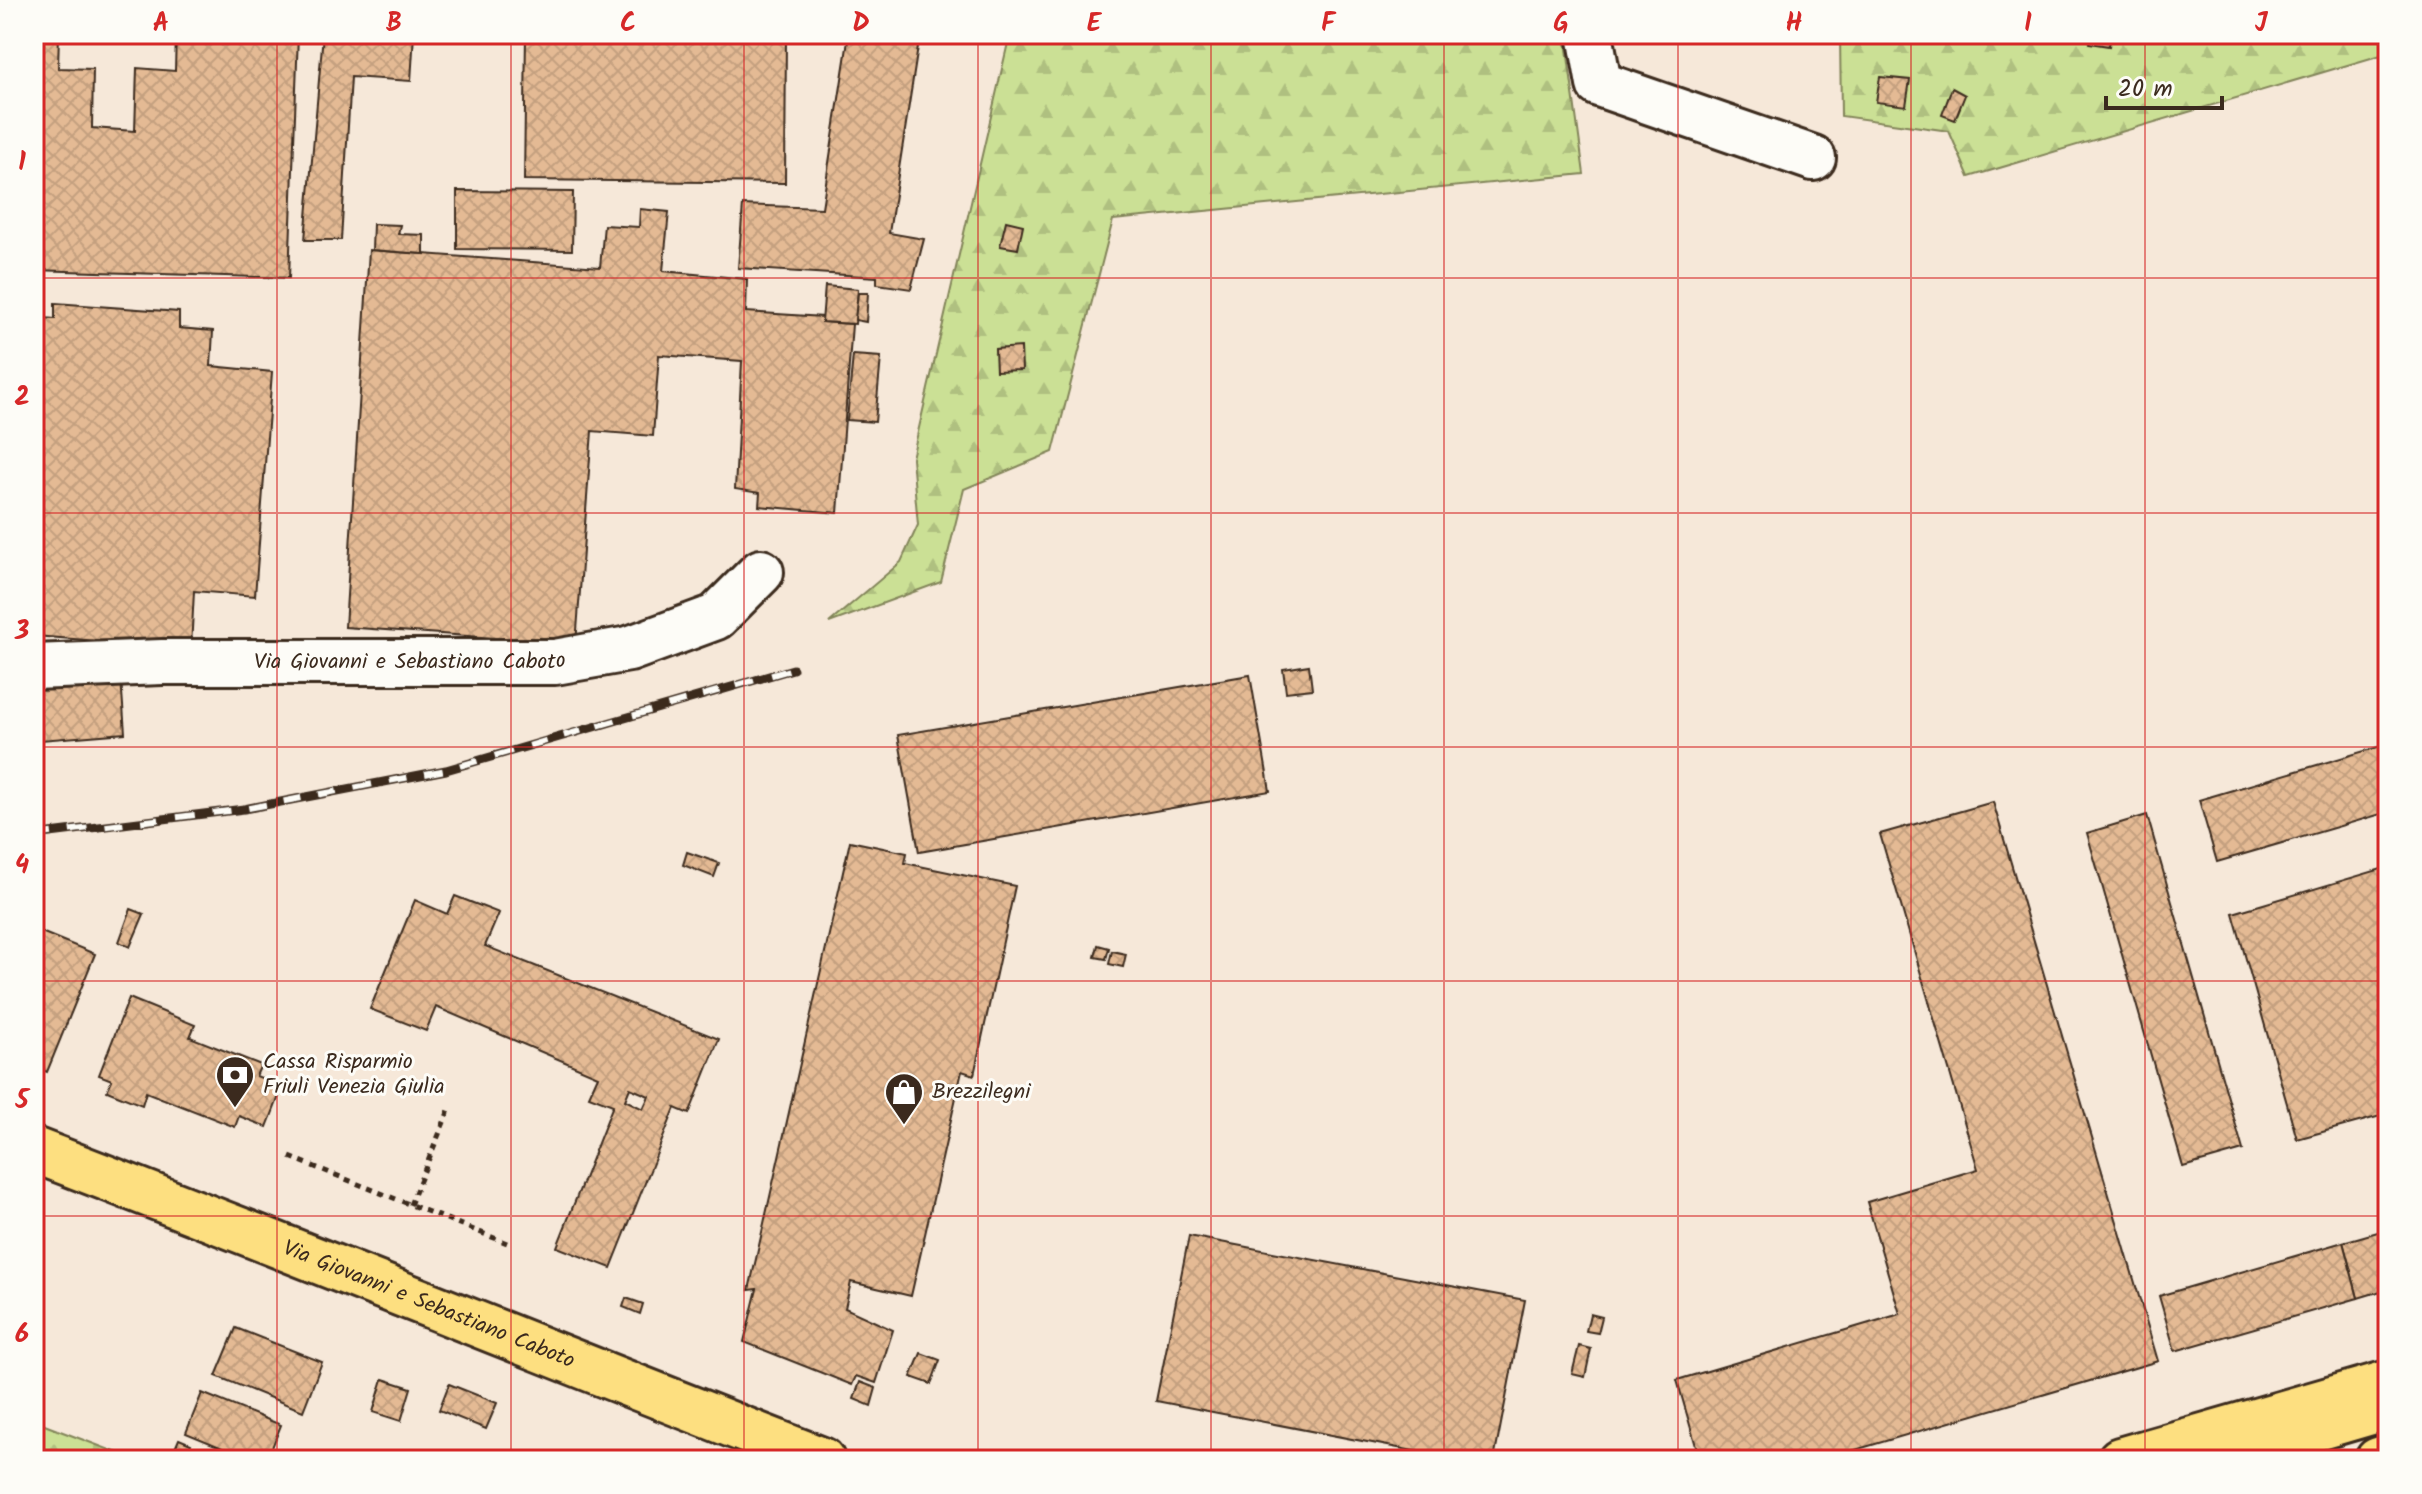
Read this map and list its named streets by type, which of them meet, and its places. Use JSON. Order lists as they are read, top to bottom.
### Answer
{
  "streets": {
    "main road": ["Via Giovanni e Sebastiano Caboto"]
  },
  "places": {
    "bank": ["Cassa Risparmio Friuli Venezia Giulia"],
    "shop": ["Brezzilegni"]
  },
  "scale_bar": "20 m",
  "grid": {
    "columns": [
      "A",
      "B",
      "C",
      "D",
      "E",
      "F",
      "G",
      "H",
      "I",
      "J"
    ],
    "rows": [
      "1",
      "2",
      "3",
      "4",
      "5",
      "6"
    ]
  }
}
